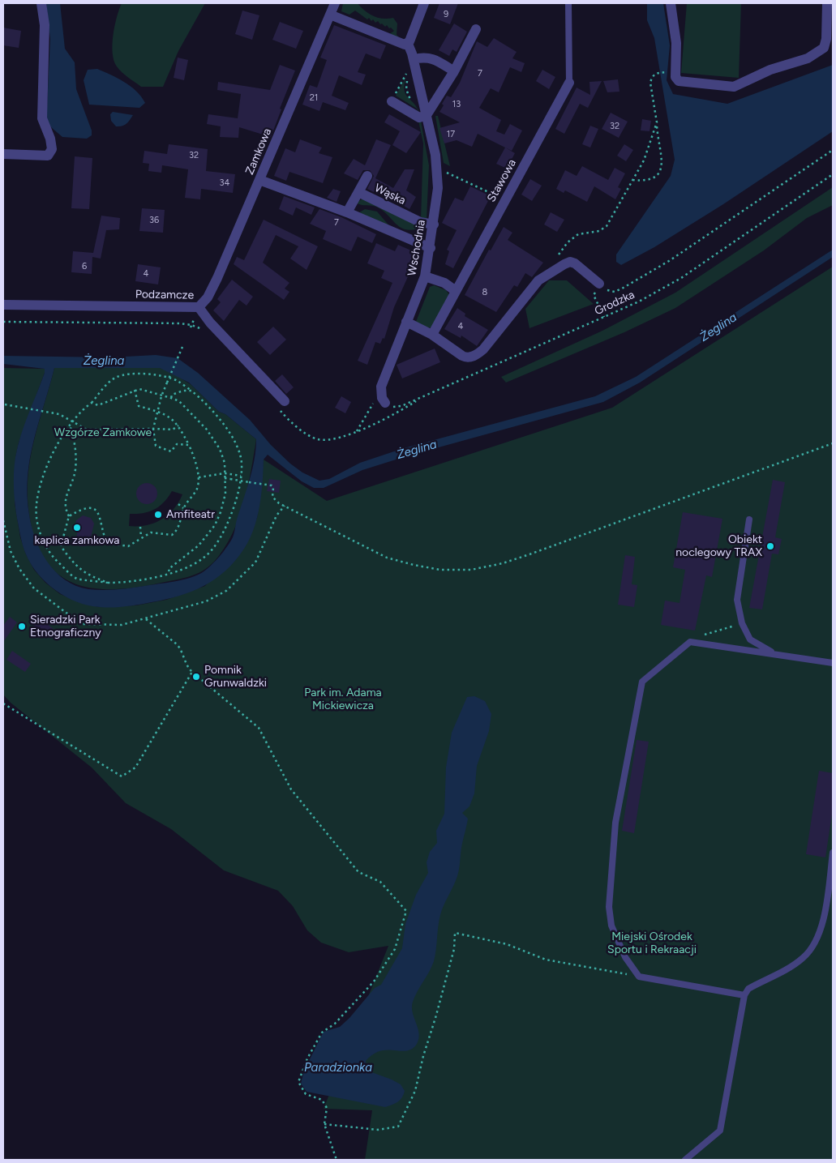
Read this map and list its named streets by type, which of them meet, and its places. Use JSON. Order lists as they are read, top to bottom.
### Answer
{
  "streets": {
    "street": [
      "Zamkowa",
      "Stawowa",
      "Wąska",
      "Wschodnia",
      "Podzamcze"
    ],
    "path": ["Grodzka"]
  },
  "crossings": [
    ["Zamkowa", "Podzamcze"],
    ["Wąska", "Wschodnia"]
  ],
  "water": ["Żeglina", "Paradzionka"],
  "parks": ["Wzgórze Zamkowe", "Park im. Adama Mickiewicza", "Miejski Ośrodek Sportu i Rekraacji"],
  "places": [
    "Amfiteatr",
    "kaplica zamkowa",
    "Obiekt noclegowy TRAX",
    "Sieradzki Park Etnograficzny",
    "Pomnik Grunwaldzki"
  ],
  "house_numbers": [
    "9",
    "7",
    "21",
    "13",
    "32",
    "17",
    "32",
    "34",
    "36",
    "7",
    "6",
    "4",
    "8",
    "4"
  ]
}
